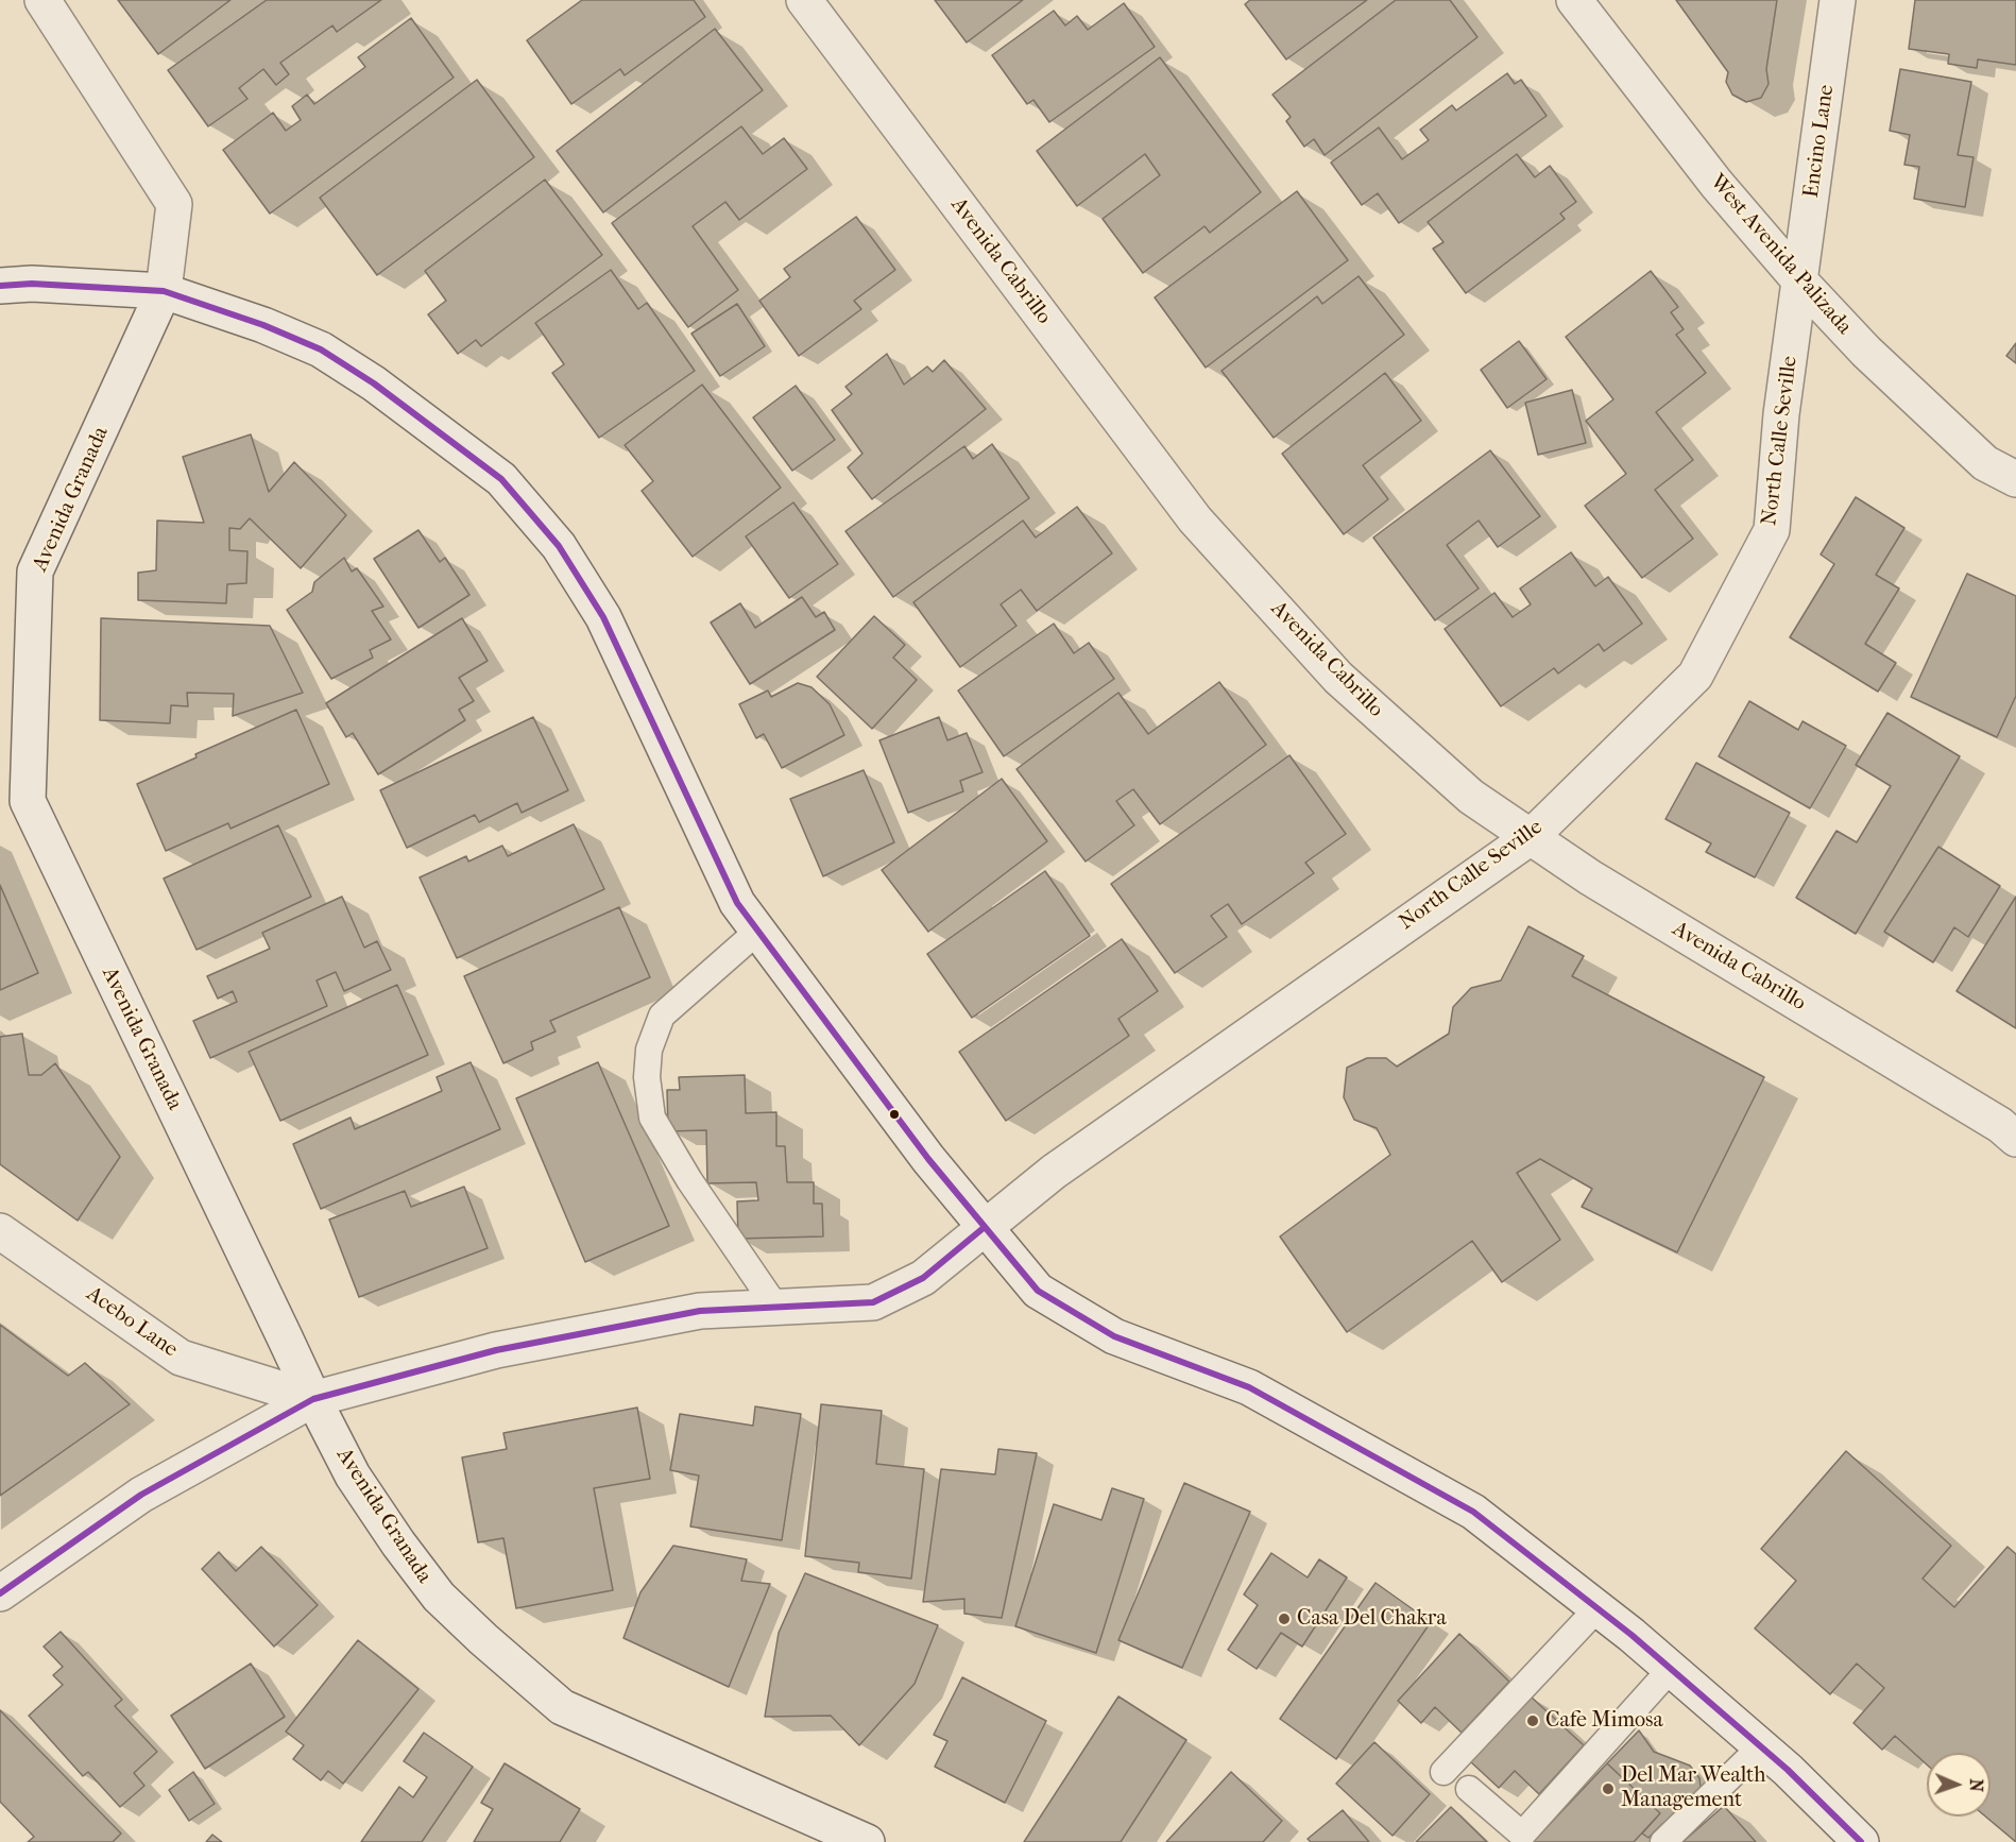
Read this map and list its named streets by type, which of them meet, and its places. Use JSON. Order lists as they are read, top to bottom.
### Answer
{
  "streets": {
    "street": [
      "Encino Lane",
      "West Avenida Palizada",
      "Avenida Cabrillo",
      "North Calle Seville",
      "Avenida Granada",
      "Acebo Lane"
    ]
  },
  "crossings": [
    ["Encino Lane", "West Avenida Palizada"],
    ["Encino Lane", "North Calle Seville"],
    ["West Avenida Palizada", "North Calle Seville"],
    ["Avenida Cabrillo", "North Calle Seville"],
    ["North Calle Seville", "Avenida Granada"],
    ["North Calle Seville", "Acebo Lane"],
    ["Avenida Granada", "Acebo Lane"]
  ],
  "places": ["Casa Del Chakra", "Cafe Mimosa", "Del Mar Wealth Management"],
  "north": "right"
}
